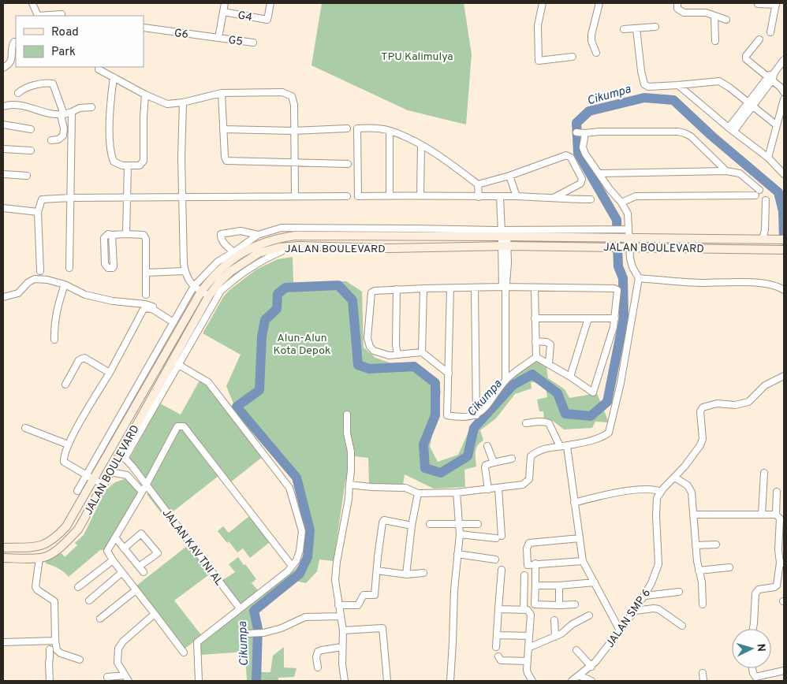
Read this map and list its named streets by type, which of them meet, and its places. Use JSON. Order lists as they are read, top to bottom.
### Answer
{
  "streets": {
    "main road": ["JALAN BOULEVARD"],
    "street": [
      "G4",
      "G6",
      "G5",
      "JALAN KAV TNI AL",
      "JALAN SMP 6"
    ]
  },
  "crossings": [
    ["G6", "G5"],
    ["JALAN BOULEVARD", "JALAN KAV TNI AL"]
  ],
  "water": ["Cikumpa"],
  "parks": ["TPU Kalimulya", "Alun-Alun Kota Depok"],
  "legend": ["Road", "Park"],
  "north": "right"
}
